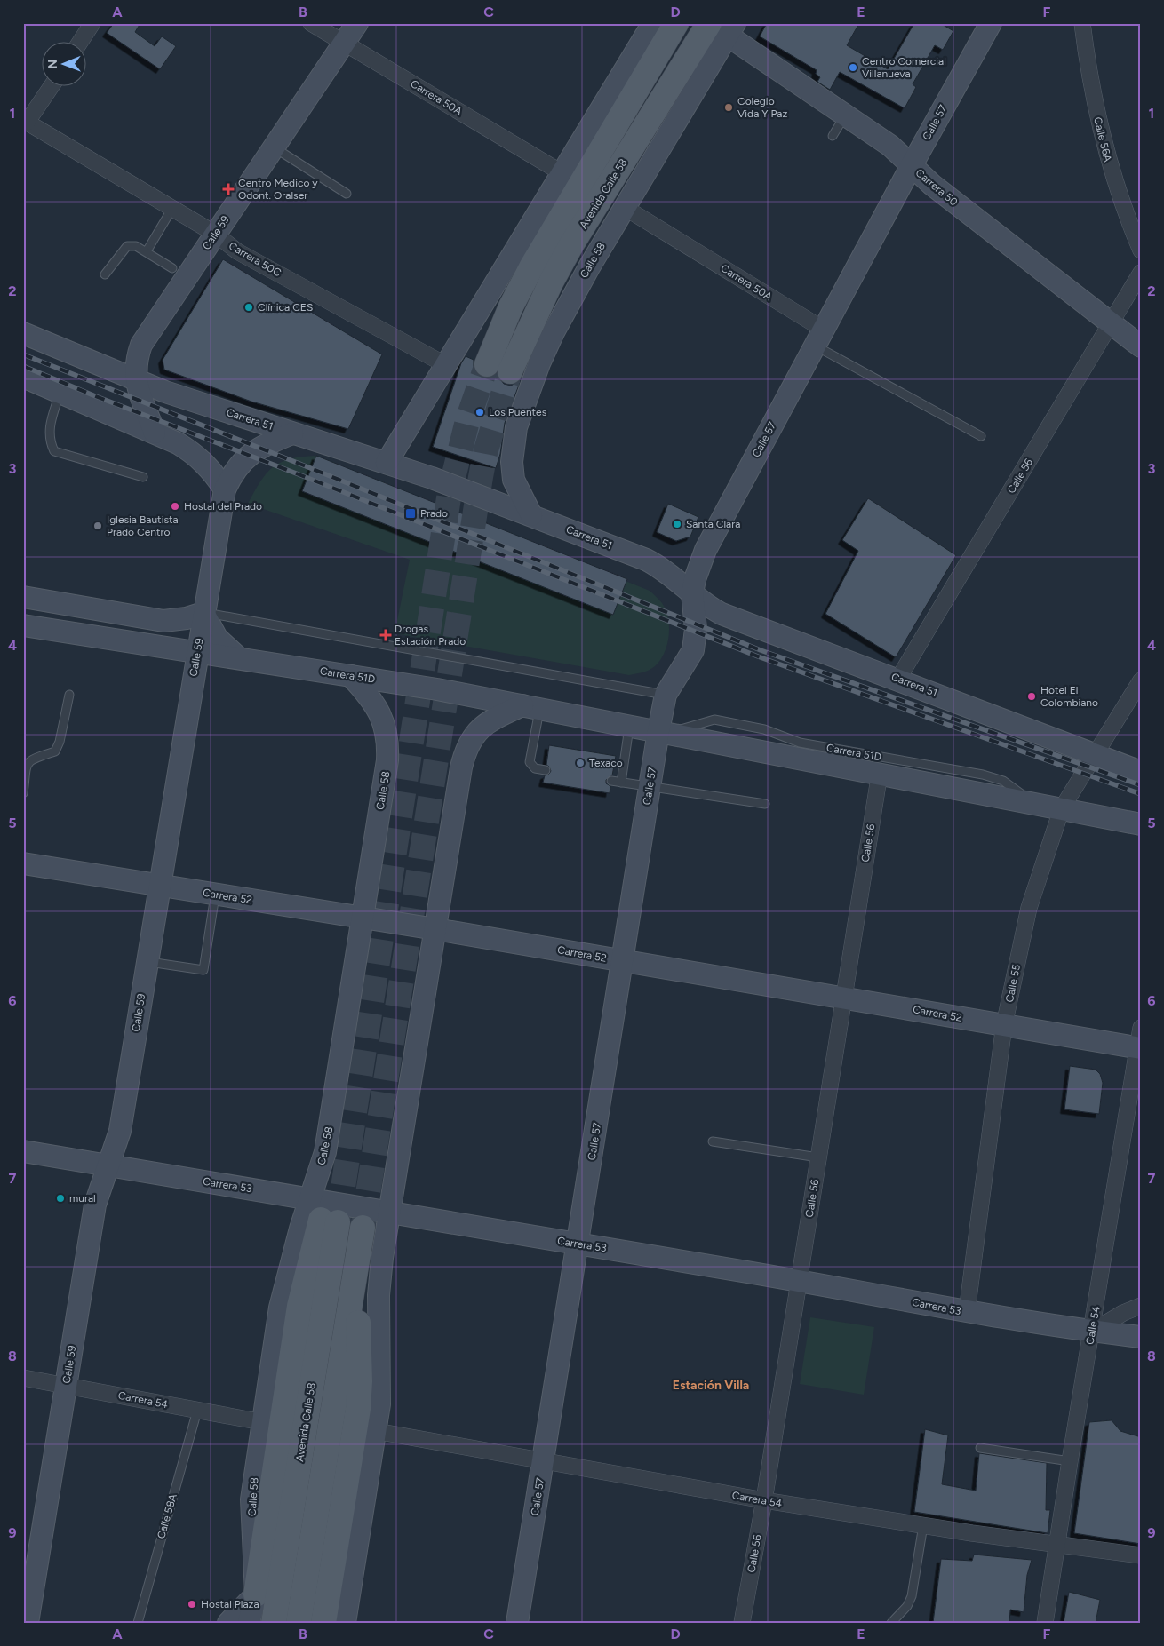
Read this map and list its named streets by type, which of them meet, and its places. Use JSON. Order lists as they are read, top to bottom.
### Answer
{
  "streets": {
    "main road": ["Avenida Calle 58"],
    "street": [
      "Carrera 50A",
      "Calle 57",
      "Calle 56A",
      "Carrera 50",
      "Calle 59",
      "Carrera 50C",
      "Calle 58",
      "Carrera 51",
      "Calle 56",
      "Carrera 51D",
      "Carrera 52",
      "Calle 55",
      "Carrera 53",
      "Calle 54",
      "Carrera 54"
    ],
    "lane": ["Calle 58A"]
  },
  "crossings": [
    ["Carrera 50A", "Calle 57"],
    ["Carrera 50A", "Calle 59"],
    ["Carrera 50A", "Calle 58"],
    ["Calle 57", "Carrera 50"],
    ["Calle 57", "Carrera 51"],
    ["Calle 57", "Carrera 51D"],
    ["Calle 57", "Carrera 52"],
    ["Calle 57", "Carrera 53"],
    ["Calle 57", "Carrera 54"],
    ["Carrera 50", "Avenida Calle 58"],
    ["Carrera 50", "Calle 58"],
    ["Carrera 50", "Calle 56"],
    ["Avenida Calle 58", "Calle 58"],
    ["Avenida Calle 58", "Carrera 53"],
    ["Calle 59", "Carrera 50C"],
    ["Calle 59", "Carrera 51"],
    ["Calle 59", "Carrera 51D"],
    ["Calle 59", "Carrera 52"],
    ["Calle 59", "Carrera 53"],
    ["Calle 59", "Carrera 54"],
    ["Calle 58", "Carrera 51"],
    ["Calle 58", "Carrera 51D"],
    ["Calle 58", "Carrera 52"],
    ["Calle 58", "Carrera 53"],
    ["Calle 58", "Carrera 54"],
    ["Carrera 51", "Calle 56"],
    ["Carrera 51", "Calle 55"],
    ["Calle 56", "Carrera 51D"],
    ["Calle 56", "Carrera 52"],
    ["Calle 56", "Carrera 53"],
    ["Calle 56", "Carrera 54"],
    ["Carrera 51D", "Calle 55"],
    ["Carrera 52", "Calle 55"],
    ["Carrera 52", "Calle 54"],
    ["Calle 55", "Carrera 53"],
    ["Carrera 53", "Calle 54"],
    ["Calle 54", "Carrera 54"],
    ["Carrera 54", "Calle 58A"]
  ],
  "districts": ["Estación Villa"],
  "places": {
    "other": [
      "Centro Comercial Villanueva",
      "Colegio Vida Y Paz",
      "Clínica CES",
      "Los Puentes",
      "Hostal del Prado",
      "Santa Clara",
      "Iglesia Bautista Prado Centro",
      "Hotel El Colombiano",
      "Texaco",
      "mural",
      "Hostal Plaza"
    ],
    "health": ["Centro Medico y Odont. Oralser", "Drogas Estación Prado"],
    "transit": ["Prado"]
  },
  "north": "left",
  "grid": {
    "columns": [
      "A",
      "B",
      "C",
      "D",
      "E",
      "F"
    ],
    "rows": [
      "1",
      "2",
      "3",
      "4",
      "5",
      "6",
      "7",
      "8",
      "9"
    ]
  }
}
